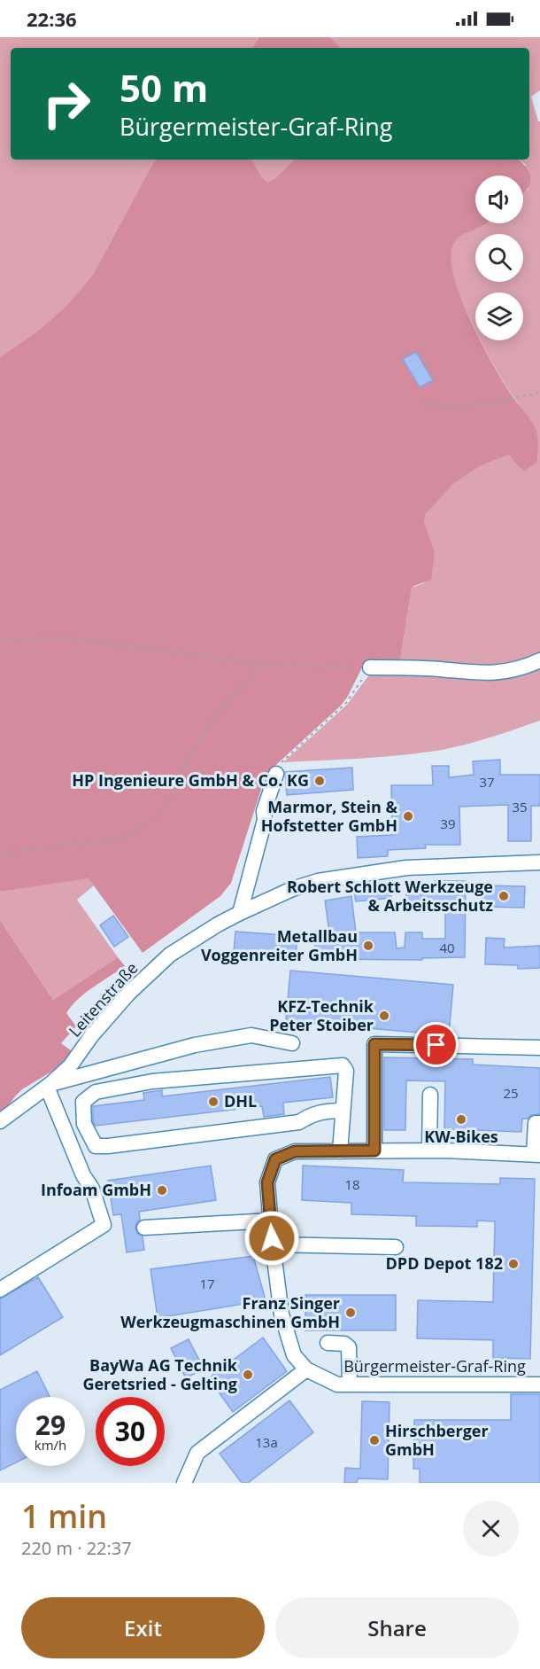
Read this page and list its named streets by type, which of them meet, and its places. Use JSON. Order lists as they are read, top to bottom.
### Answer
{
  "streets": {
    "street": ["Leitenstraße", "Bürgermeister-Graf-Ring"]
  },
  "places": [
    "HP Ingenieure GmbH & Co. KG",
    "Marmor, Stein & Hofstetter GmbH",
    "Robert Schlott Werkzeuge & Arbeitsschutz",
    "Metallbau Voggenreiter GmbH",
    "KFZ-Technik Peter Stoiber",
    "DHL",
    "KW-Bikes",
    "Infoam GmbH",
    "DPD Depot 182",
    "Franz Singer Werkzeugmaschinen GmbH",
    "BayWa AG Technik Geretsried - Gelting",
    "Hirschberger GmbH"
  ],
  "house_numbers": [
    "37",
    "35",
    "39",
    "40",
    "25",
    "18",
    "17",
    "13a"
  ],
  "page": {
    "status": "22:36",
    "turn": ["50 m", "Bürgermeister-Graf-Ring"],
    "speed": "29 km/h",
    "limit": "30",
    "heading": ["1 min", "220 m · 22:37"],
    "buttons": ["Exit", "Share"]
  }
}
